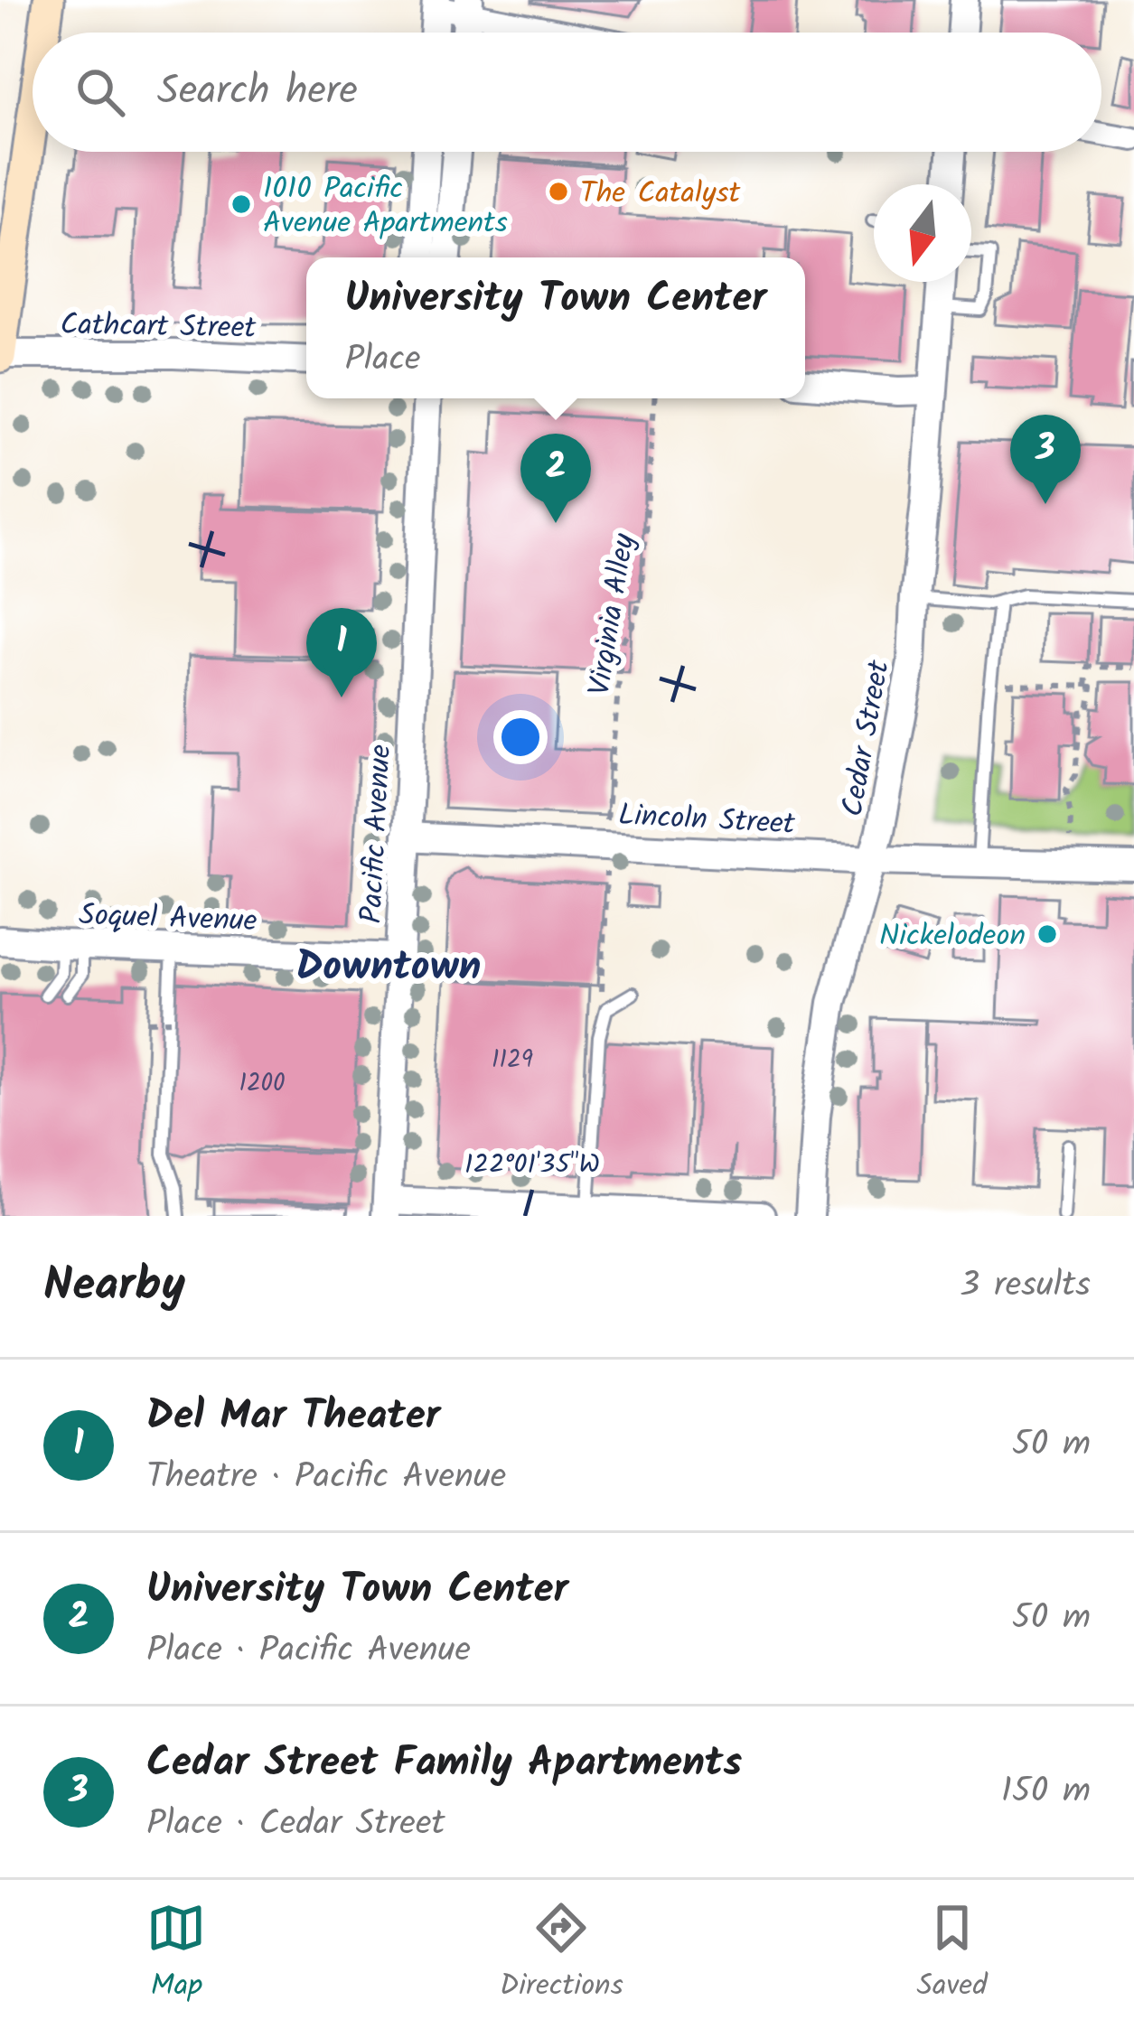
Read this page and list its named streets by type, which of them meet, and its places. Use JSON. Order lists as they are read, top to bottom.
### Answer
{
  "streets": {
    "street": [
      "Cathcart Street",
      "Cedar Street",
      "Lincoln Street",
      "Pacific Avenue",
      "Soquel Avenue"
    ],
    "path": ["Virginia Alley"]
  },
  "crossings": [
    ["Virginia Alley", "Lincoln Street"],
    ["Cedar Street", "Lincoln Street"],
    ["Lincoln Street", "Pacific Avenue"],
    ["Pacific Avenue", "Soquel Avenue"]
  ],
  "districts": ["Downtown"],
  "places": ["The Catalyst", "1010 Pacific Avenue Apartments", "Nickelodeon"],
  "house_numbers": ["1129", "1200"],
  "north": "bottom",
  "page": {
    "search": "Search here",
    "popup": ["University Town Center", "Place"],
    "pins": ["3", "2", "1"],
    "heading": ["Nearby", "3 results"],
    "list": [
      {
        "mark": "1",
        "name": "Del Mar Theater",
        "note": "Theatre · Pacific Avenue",
        "value": "50 m"
      },
      {
        "mark": "2",
        "name": "University Town Center",
        "note": "Place · Pacific Avenue",
        "value": "50 m"
      },
      {
        "mark": "3",
        "name": "Cedar Street Family Apartments",
        "note": "Place · Cedar Street",
        "value": "150 m"
      }
    ],
    "nav": ["Map", "Directions", "Saved"]
  },
  "coordinates": ["122°01'35\"W"]
}
